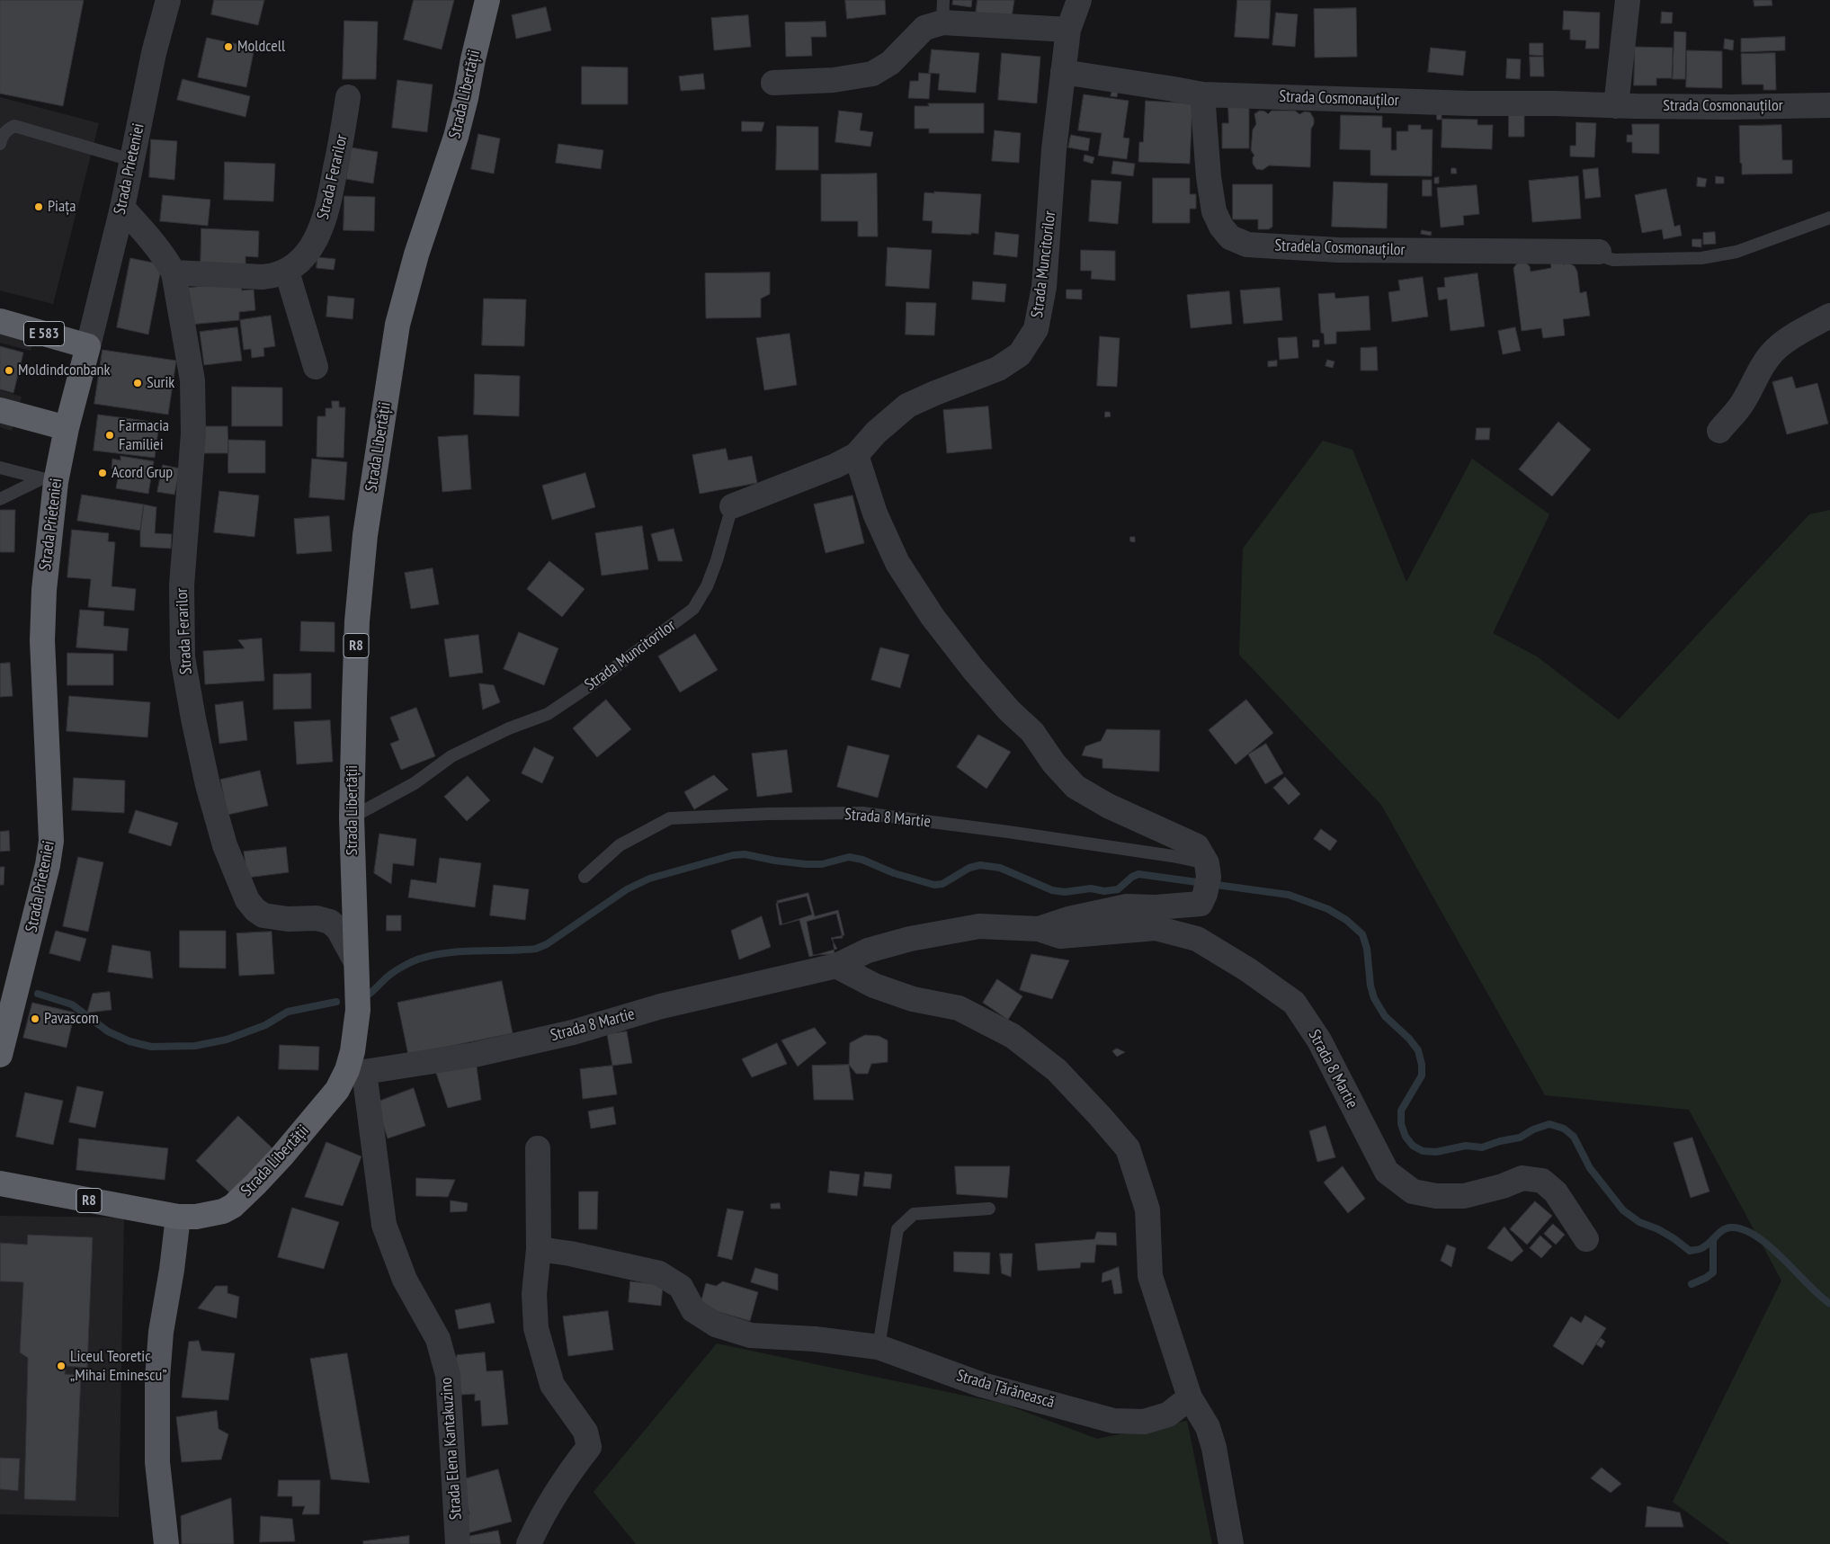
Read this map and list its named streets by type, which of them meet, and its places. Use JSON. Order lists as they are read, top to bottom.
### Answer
{
  "streets": {
    "highway": [
      "Strada Libertății",
      "Strada Prieteniei",
      "E 583",
      "R8"
    ],
    "street": [
      "Strada Cosmonauților",
      "Strada Ferarilor",
      "Stradela Cosmonauților",
      "Strada Muncitorilor",
      "Strada 8 Martie",
      "Strada Țărănească",
      "Strada Elena Kantakuzino"
    ]
  },
  "crossings": [
    ["Strada Libertății", "Strada Ferarilor"],
    ["Strada Libertății", "Strada Muncitorilor"],
    ["Strada Libertății", "R8"],
    ["Strada Libertății", "Strada 8 Martie"],
    ["Strada Libertății", "Strada Elena Kantakuzino"],
    ["Strada Cosmonauților", "Stradela Cosmonauților"],
    ["Strada Cosmonauților", "Strada Muncitorilor"],
    ["Strada Prieteniei", "Strada Ferarilor"],
    ["Strada Prieteniei", "E 583"],
    ["Strada 8 Martie", "Strada Elena Kantakuzino"]
  ],
  "places": [
    "Moldcell",
    "Piața",
    "Moldindconbank",
    "Surik",
    "Farmacia Familiei",
    "Acord Grup",
    "Pavascom",
    "Liceul Teoretic „Mihai Eminescu”"
  ]
}
